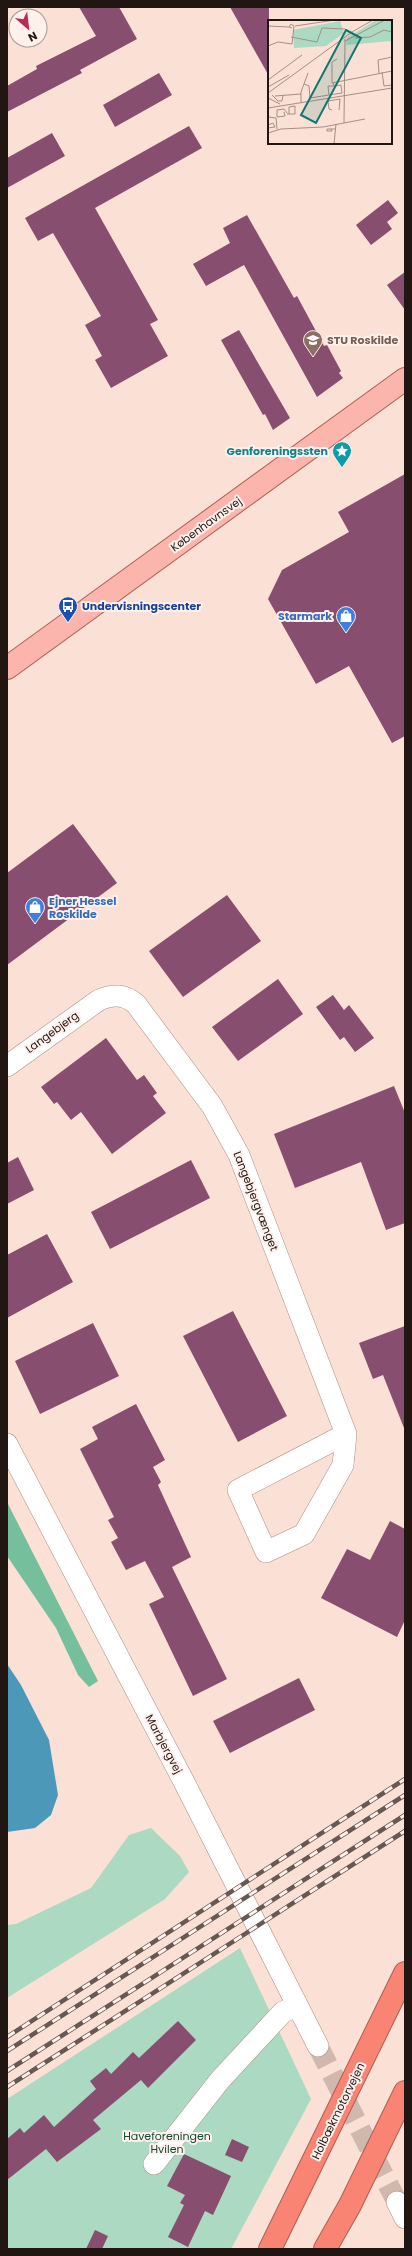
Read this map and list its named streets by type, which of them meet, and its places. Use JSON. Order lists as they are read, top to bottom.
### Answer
{
  "streets": {
    "highway": ["Holbækmotorvejen"],
    "main road": ["Københavnsvej"],
    "street": ["Langebjerg", "Langebjergvænget", "Marbjergvej"]
  },
  "crossings": [
    ["Langebjerg", "Langebjergvænget"]
  ],
  "parks": ["Haveforeningen Hvilen"],
  "places": {
    "school or university": ["STU Roskilde"],
    "place": ["Genforeningssten"],
    "bus stop": ["Undervisningscenter"],
    "shop": ["Starmark", "Ejner Hessel Roskilde"]
  },
  "north": "bottom right"
}
